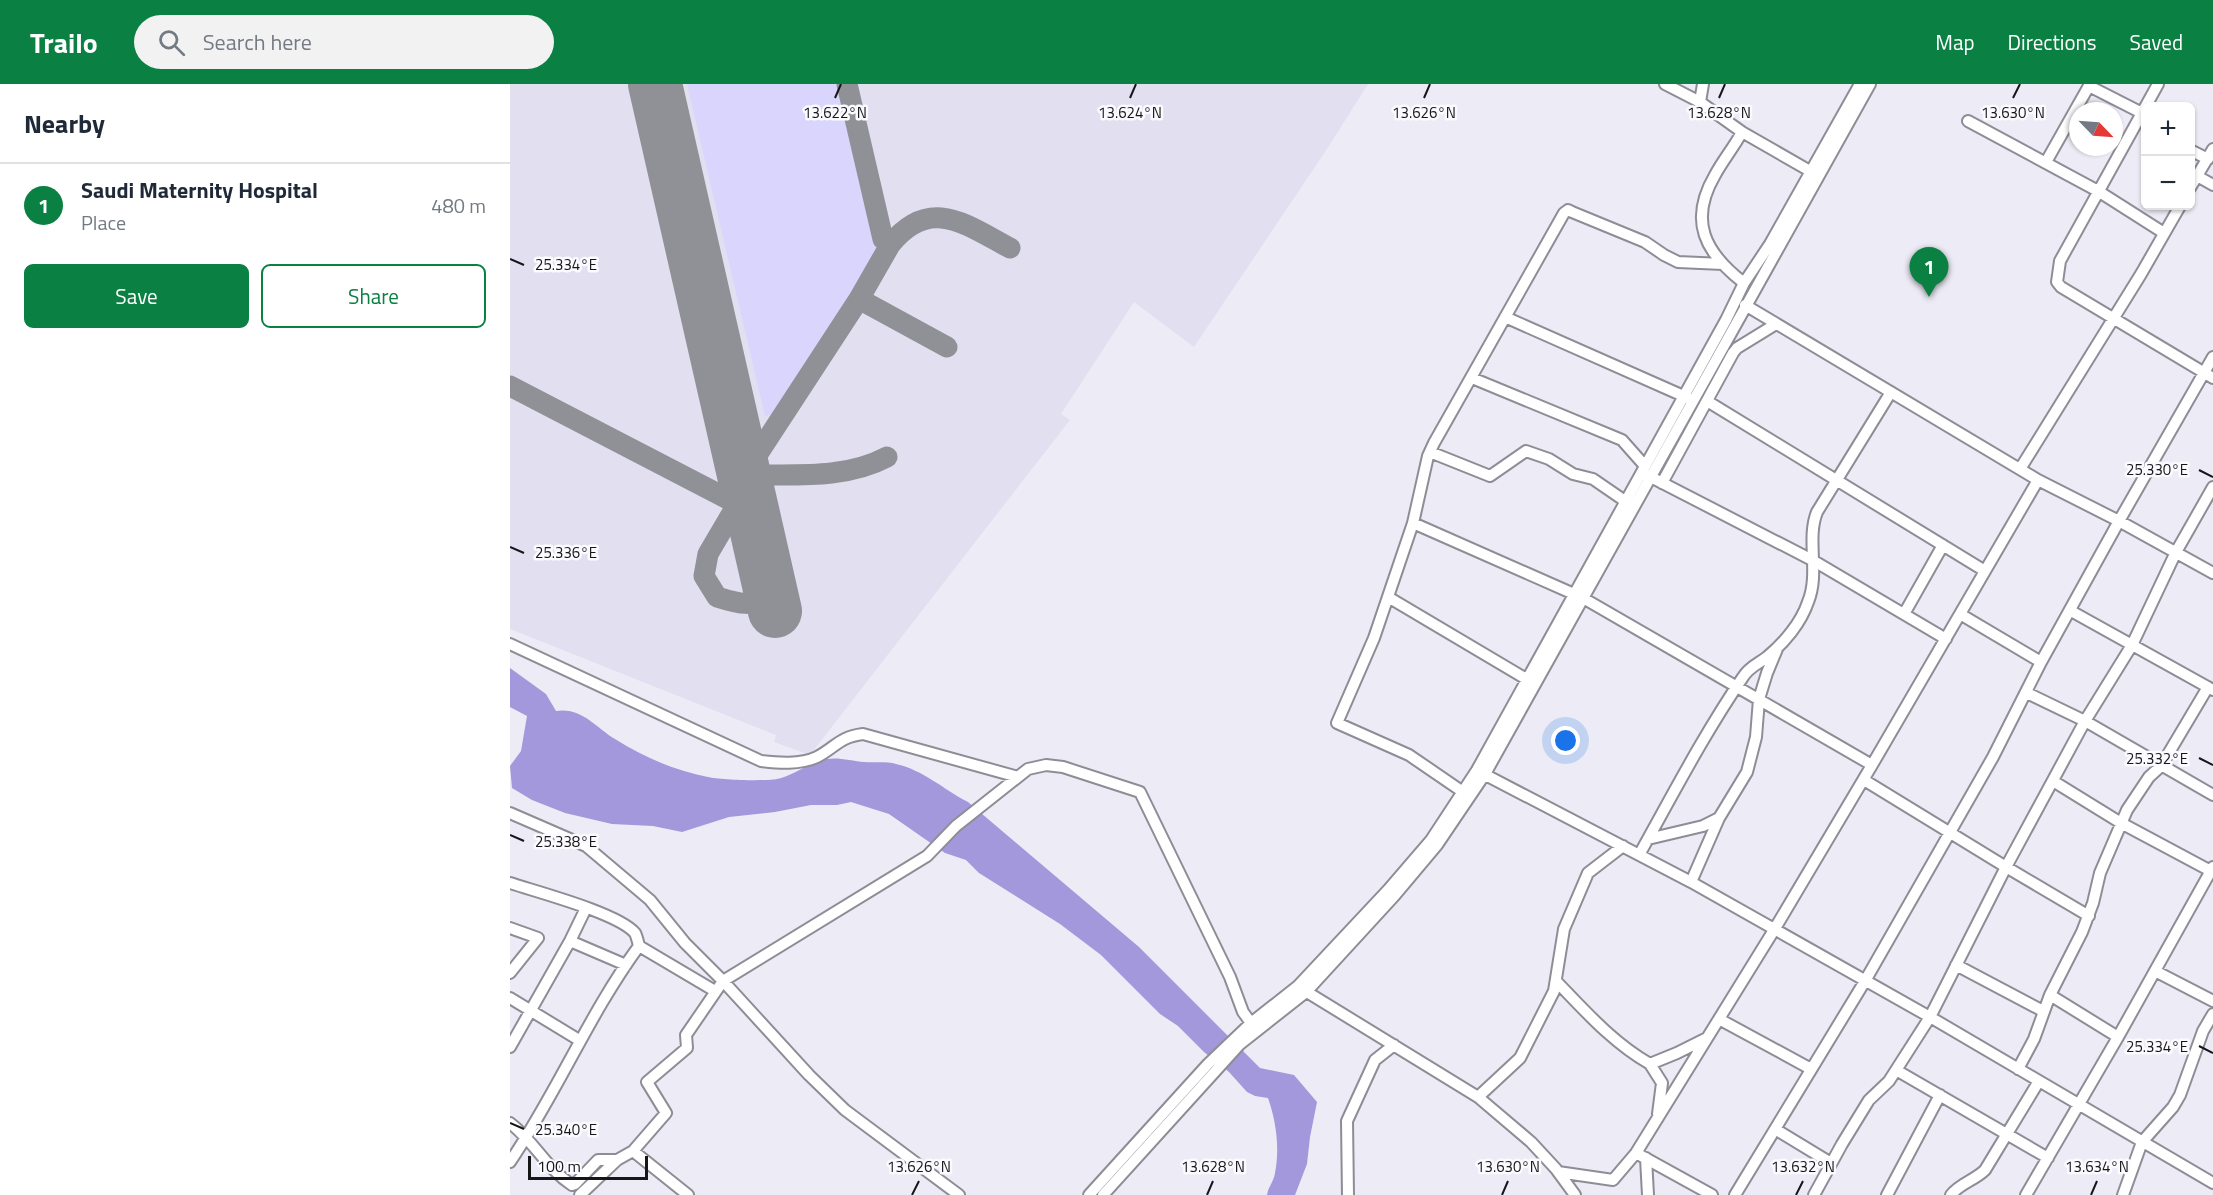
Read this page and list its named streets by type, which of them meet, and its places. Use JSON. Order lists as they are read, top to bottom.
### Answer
{
  "scale_bar": "100 m",
  "north": "bottom right",
  "page": {
    "header": "Trailo",
    "search": "Search here",
    "nav": ["Map", "Directions", "Saved"],
    "heading": "Nearby",
    "map_buttons": ["+", "−"],
    "list": [
      {
        "mark": "1",
        "name": "Saudi Maternity Hospital",
        "note": "Place",
        "value": "480 m"
      }
    ],
    "buttons": ["Save", "Share"],
    "pins": "1",
    "scale": "100 m"
  },
  "coordinates": [
    "13.622°N",
    "13.624°N",
    "13.626°N",
    "13.628°N",
    "13.630°N",
    "25.334°E",
    "25.330°E",
    "25.336°E",
    "25.332°E",
    "25.338°E",
    "25.340°E",
    "13.632°N",
    "13.634°N"
  ]
}
